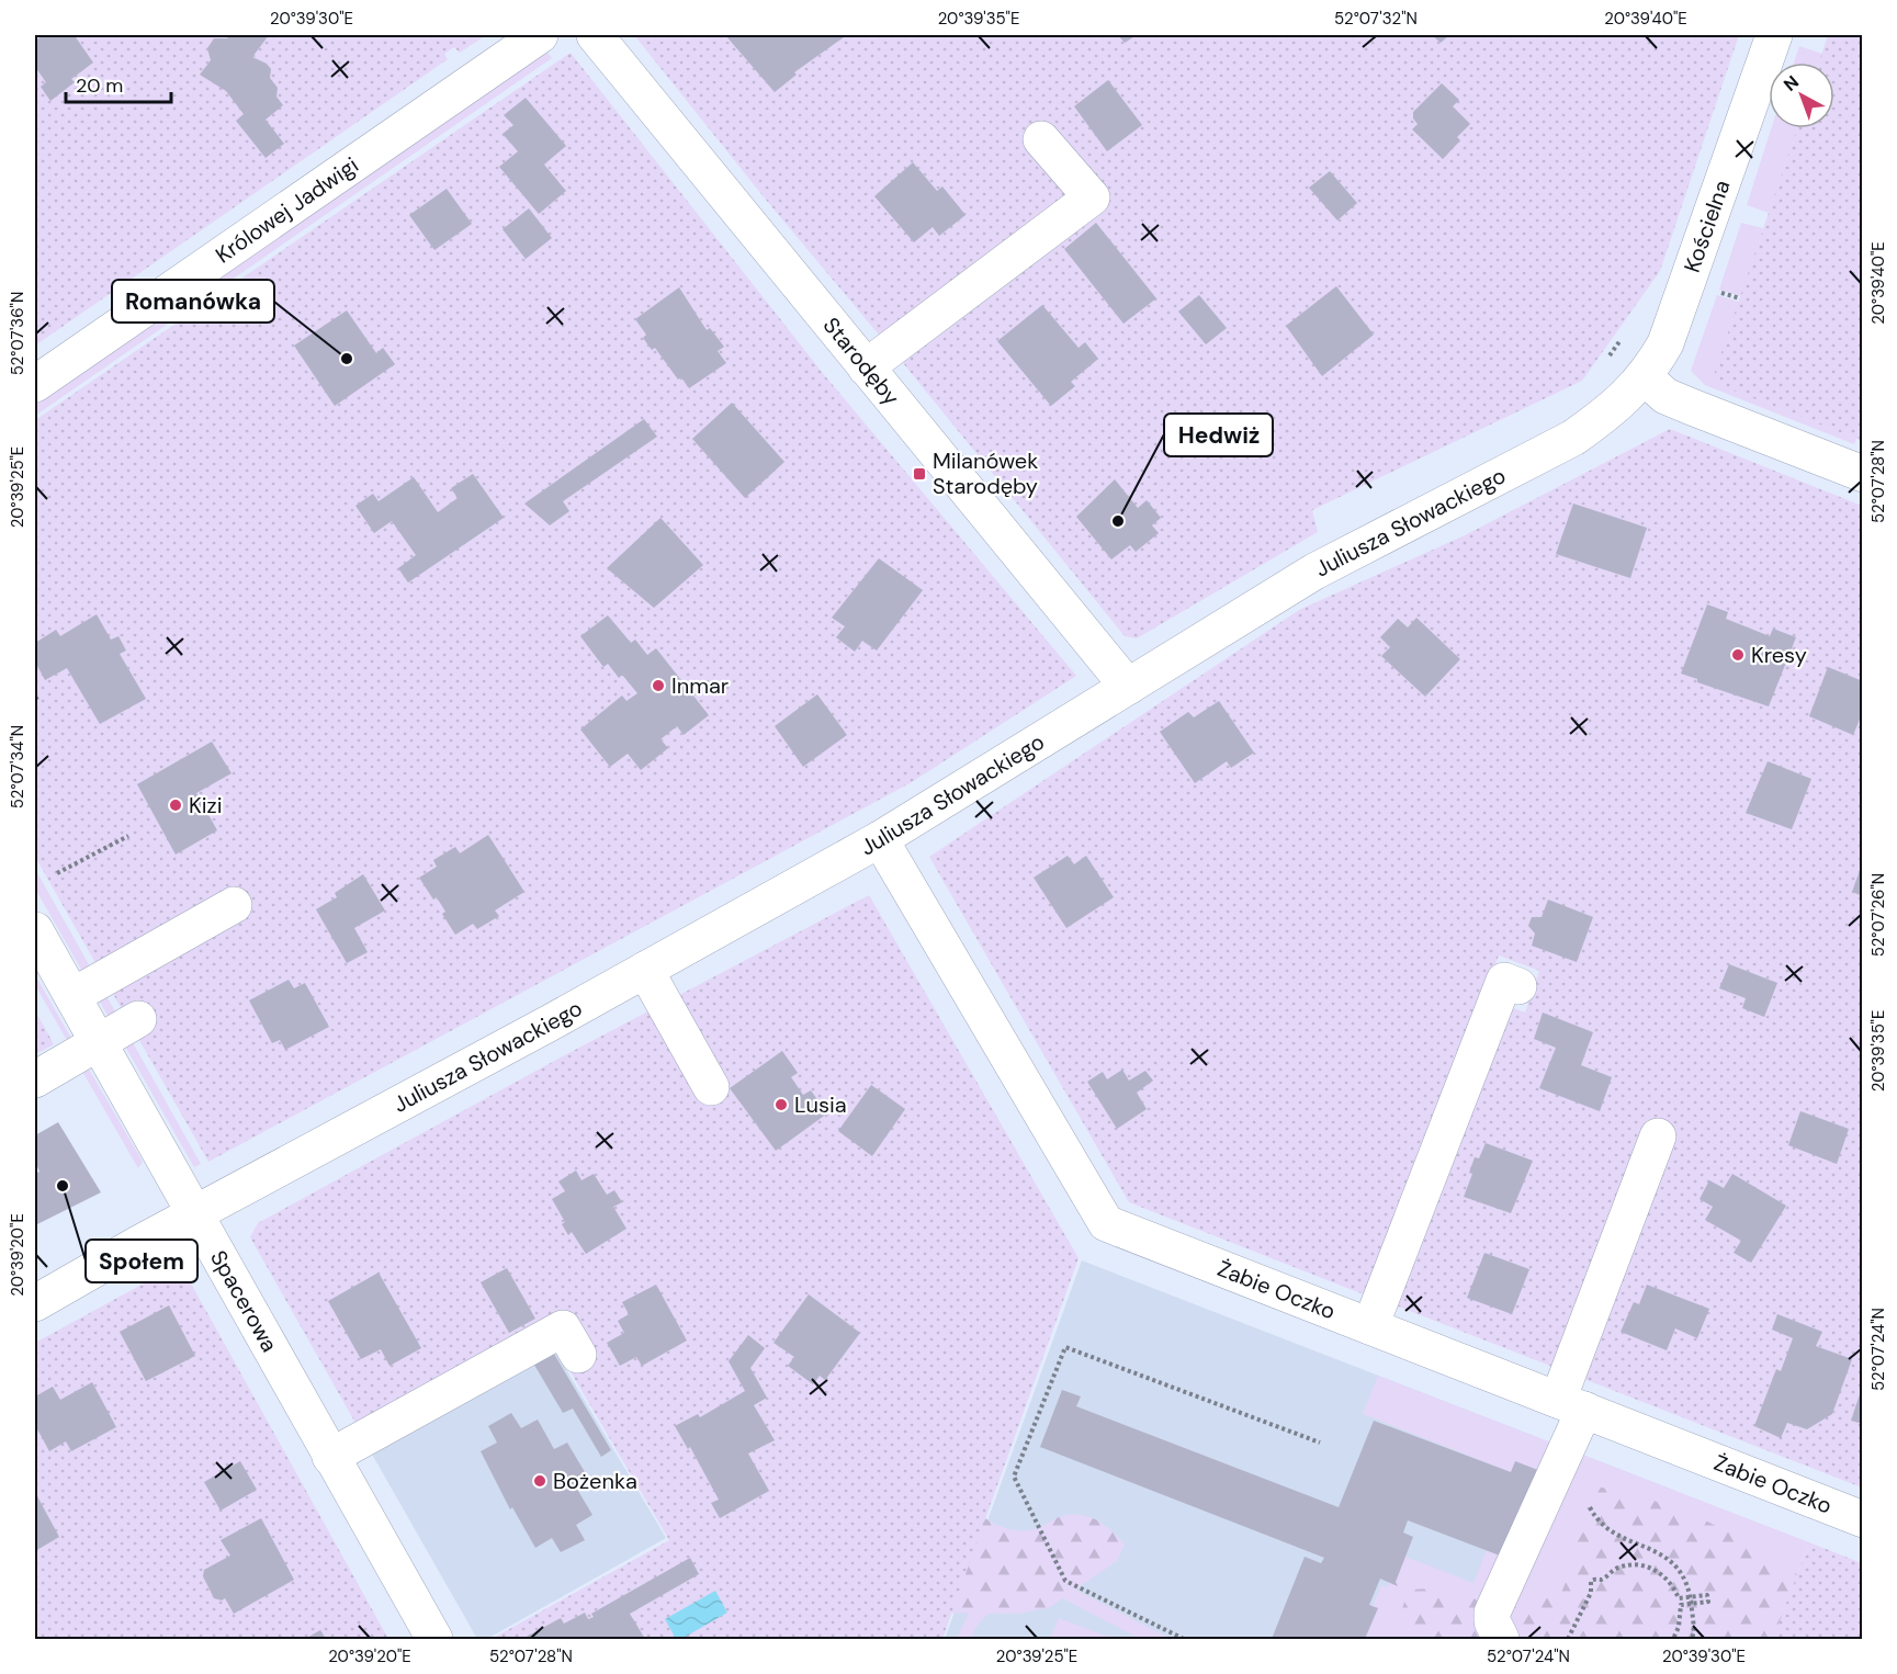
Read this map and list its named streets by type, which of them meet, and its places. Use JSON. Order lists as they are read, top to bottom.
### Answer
{
  "streets": {
    "street": [
      "Królowej Jadwigi",
      "Kościelna",
      "Starodęby",
      "Juliusza Słowackiego",
      "Żabie Oczko",
      "Spacerowa"
    ]
  },
  "crossings": [
    ["Kościelna", "Juliusza Słowackiego"],
    ["Starodęby", "Juliusza Słowackiego"],
    ["Juliusza Słowackiego", "Żabie Oczko"],
    ["Juliusza Słowackiego", "Spacerowa"]
  ],
  "places": {
    "other": [
      "Romanówka",
      "Hedwiż",
      "Kresy",
      "Inmar",
      "Kizi",
      "Lusia",
      "Społem",
      "Bożenka"
    ],
    "transit": ["Milanówek Starodęby"]
  },
  "scale_bar": "20 m",
  "north": "top left",
  "coordinates": [
    "20°39'30\"E",
    "20°39'35\"E",
    "52°07'32\"N",
    "20°39'40\"E",
    "52°07'36\"N",
    "52°07'28\"N",
    "20°39'25\"E",
    "52°07'34\"N",
    "52°07'26\"N",
    "20°39'20\"E",
    "52°07'24\"N"
  ]
}
